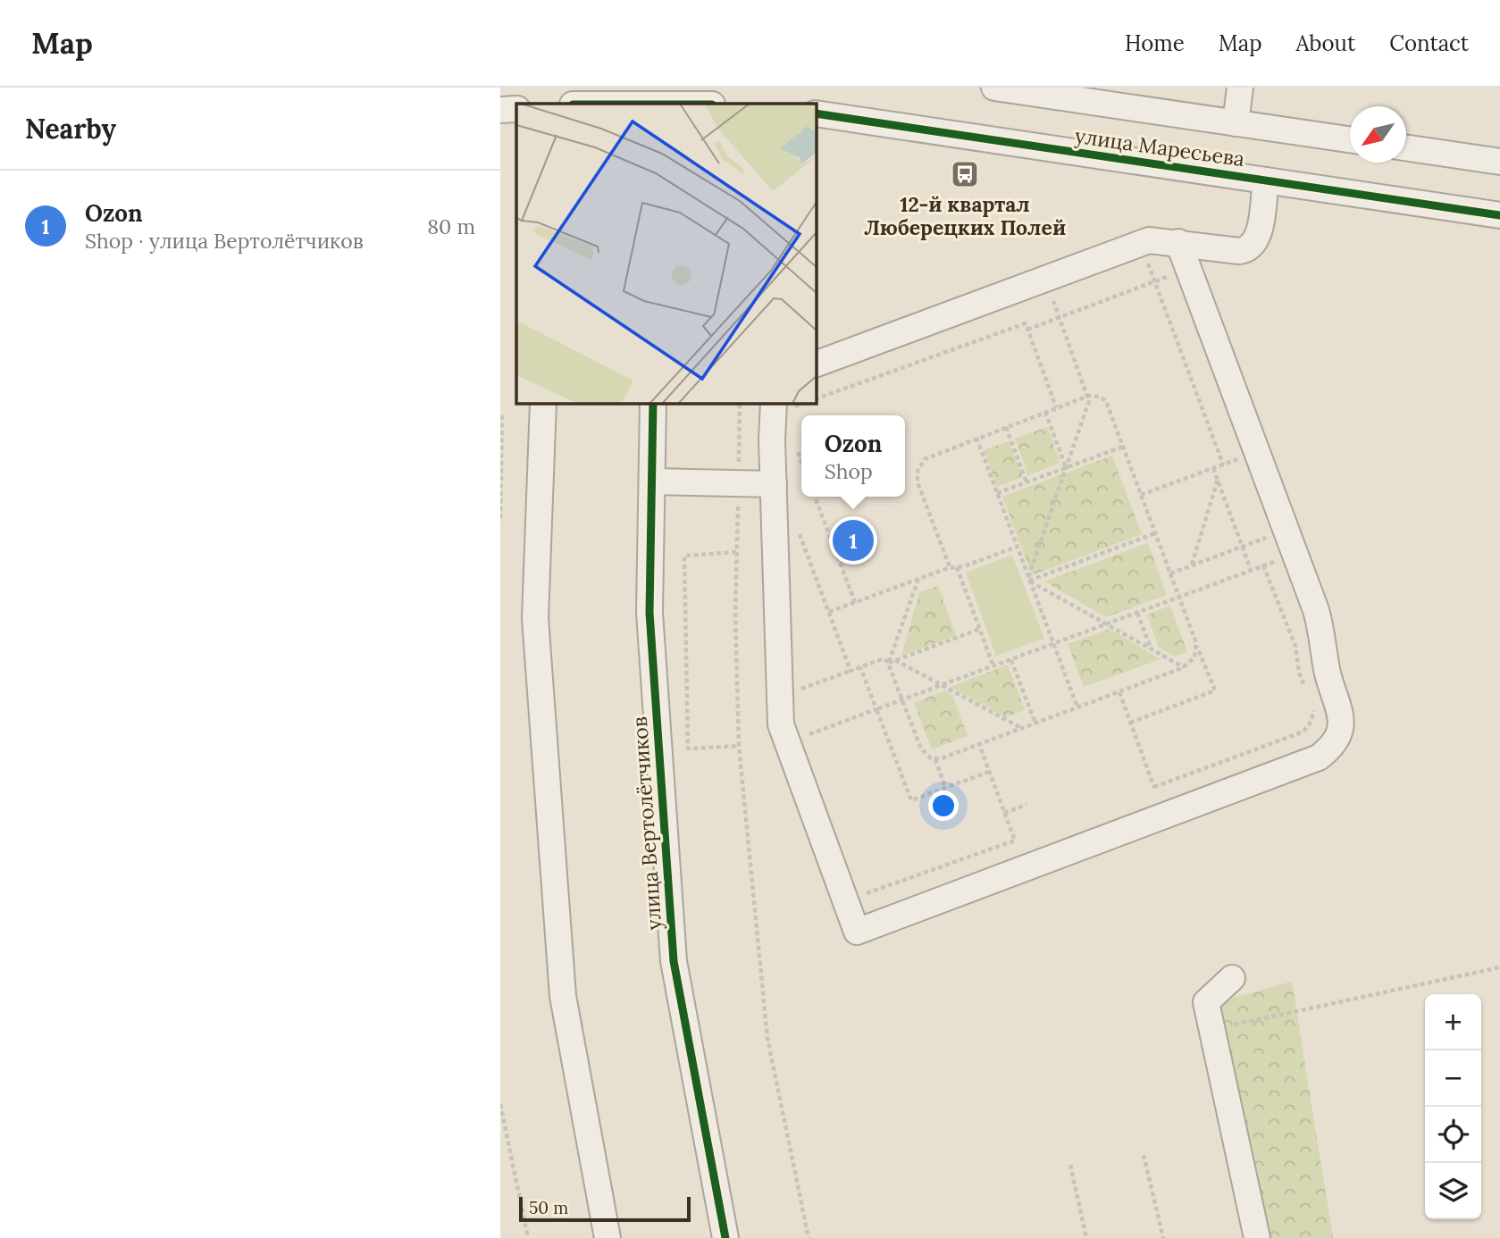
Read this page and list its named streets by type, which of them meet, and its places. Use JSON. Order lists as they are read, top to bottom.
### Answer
{
  "streets": {
    "street": ["улица Маресьева", "улица Вертолётчиков"]
  },
  "places": {
    "bus stop": ["12-й квартал Люберецких Полей"]
  },
  "scale_bar": "50 m",
  "north": "bottom left",
  "page": {
    "header": "Map",
    "nav": [
      "Home",
      "Map",
      "About",
      "Contact"
    ],
    "heading": "Nearby",
    "list": [
      {
        "mark": "1",
        "name": "Ozon",
        "note": "Shop · улица Вертолётчиков",
        "value": "80 m"
      }
    ],
    "popup": ["Ozon", "Shop"],
    "pins": "1",
    "map_buttons": ["+", "−"],
    "scale": "50 m"
  }
}
